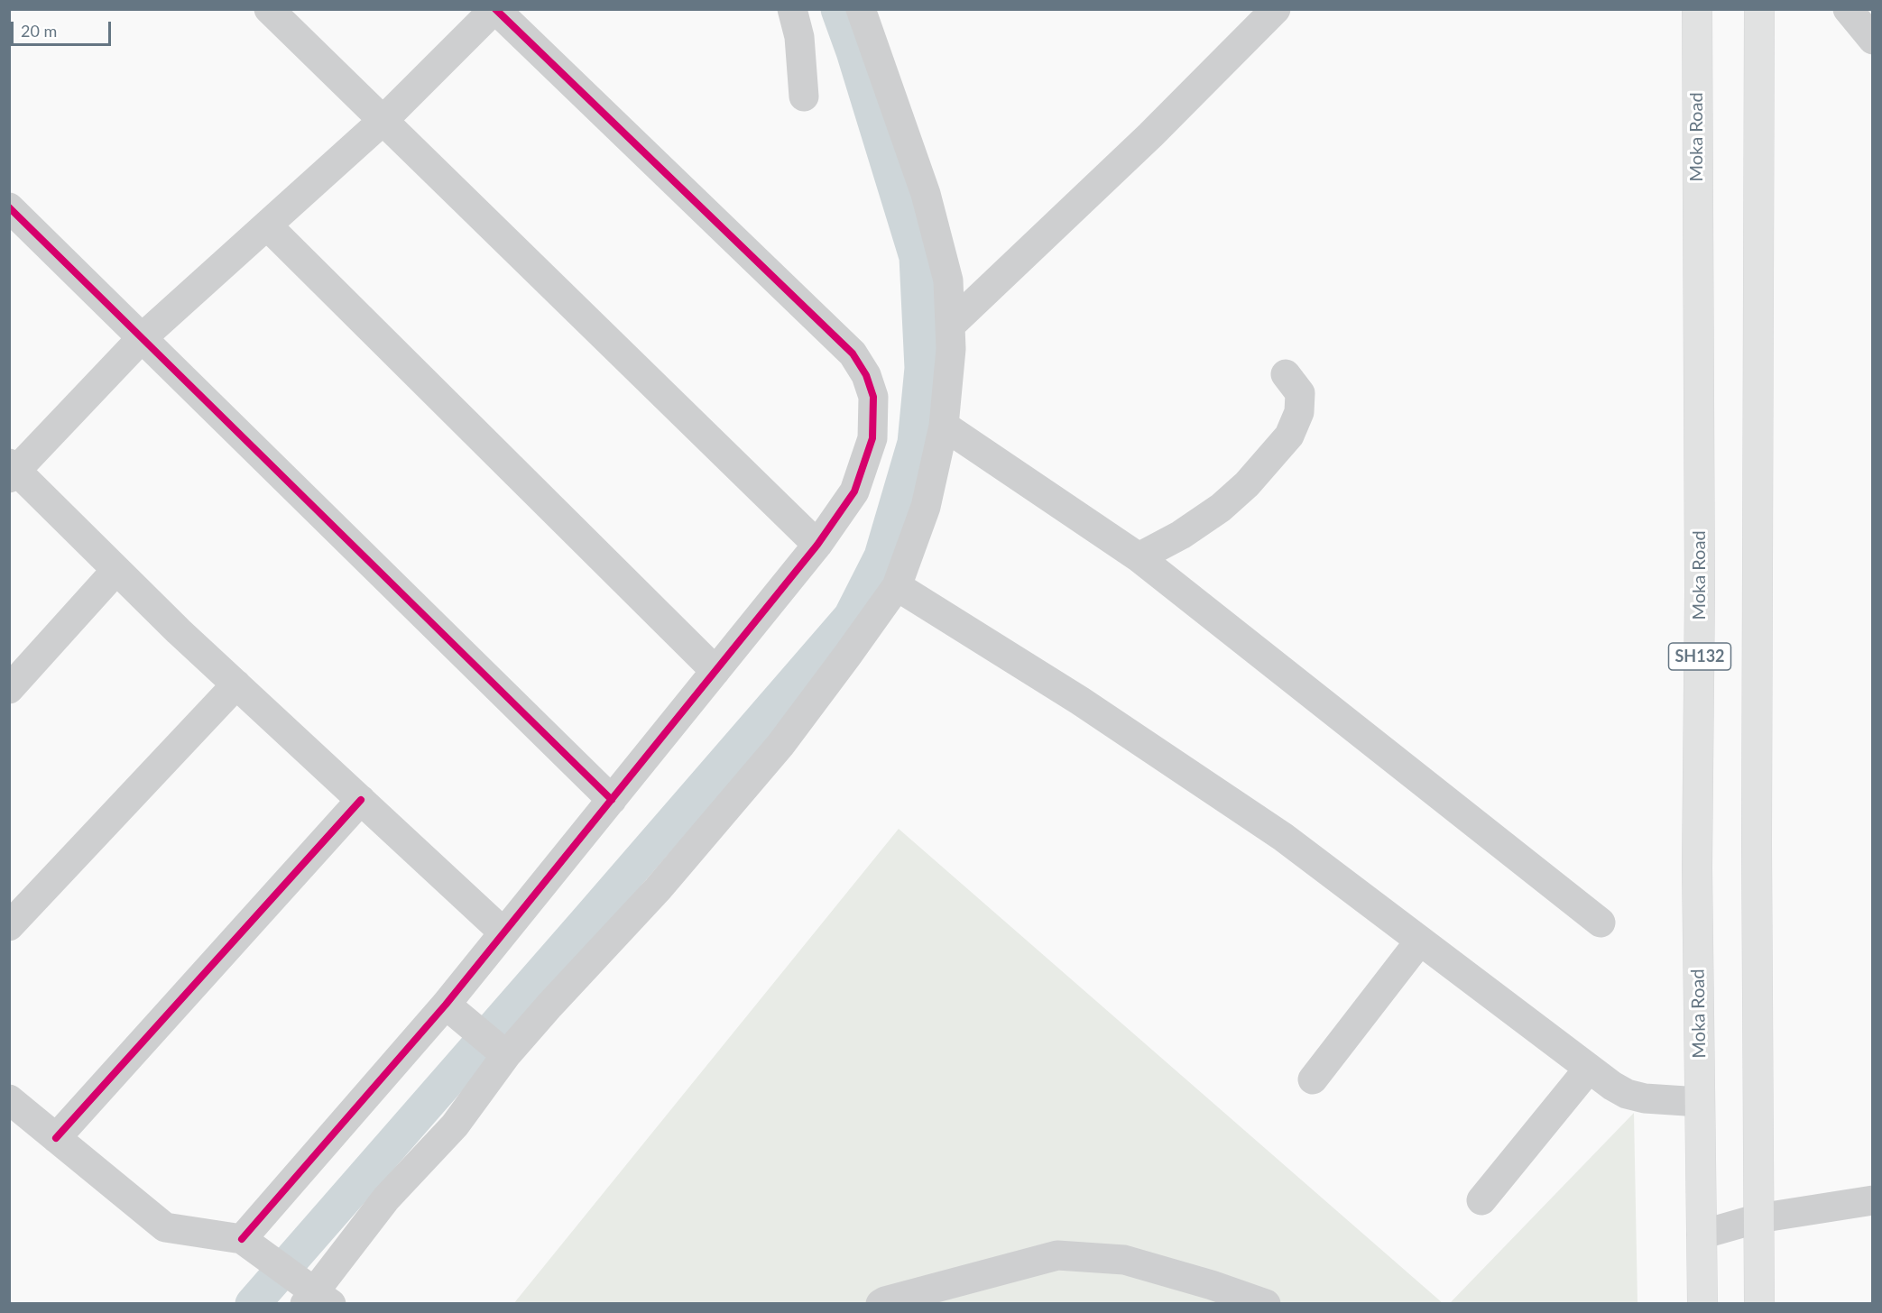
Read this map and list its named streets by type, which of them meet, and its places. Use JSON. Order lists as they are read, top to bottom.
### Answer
{
  "streets": {
    "main road": ["Moka Road", "SH132"]
  },
  "scale_bar": "20 m"
}
